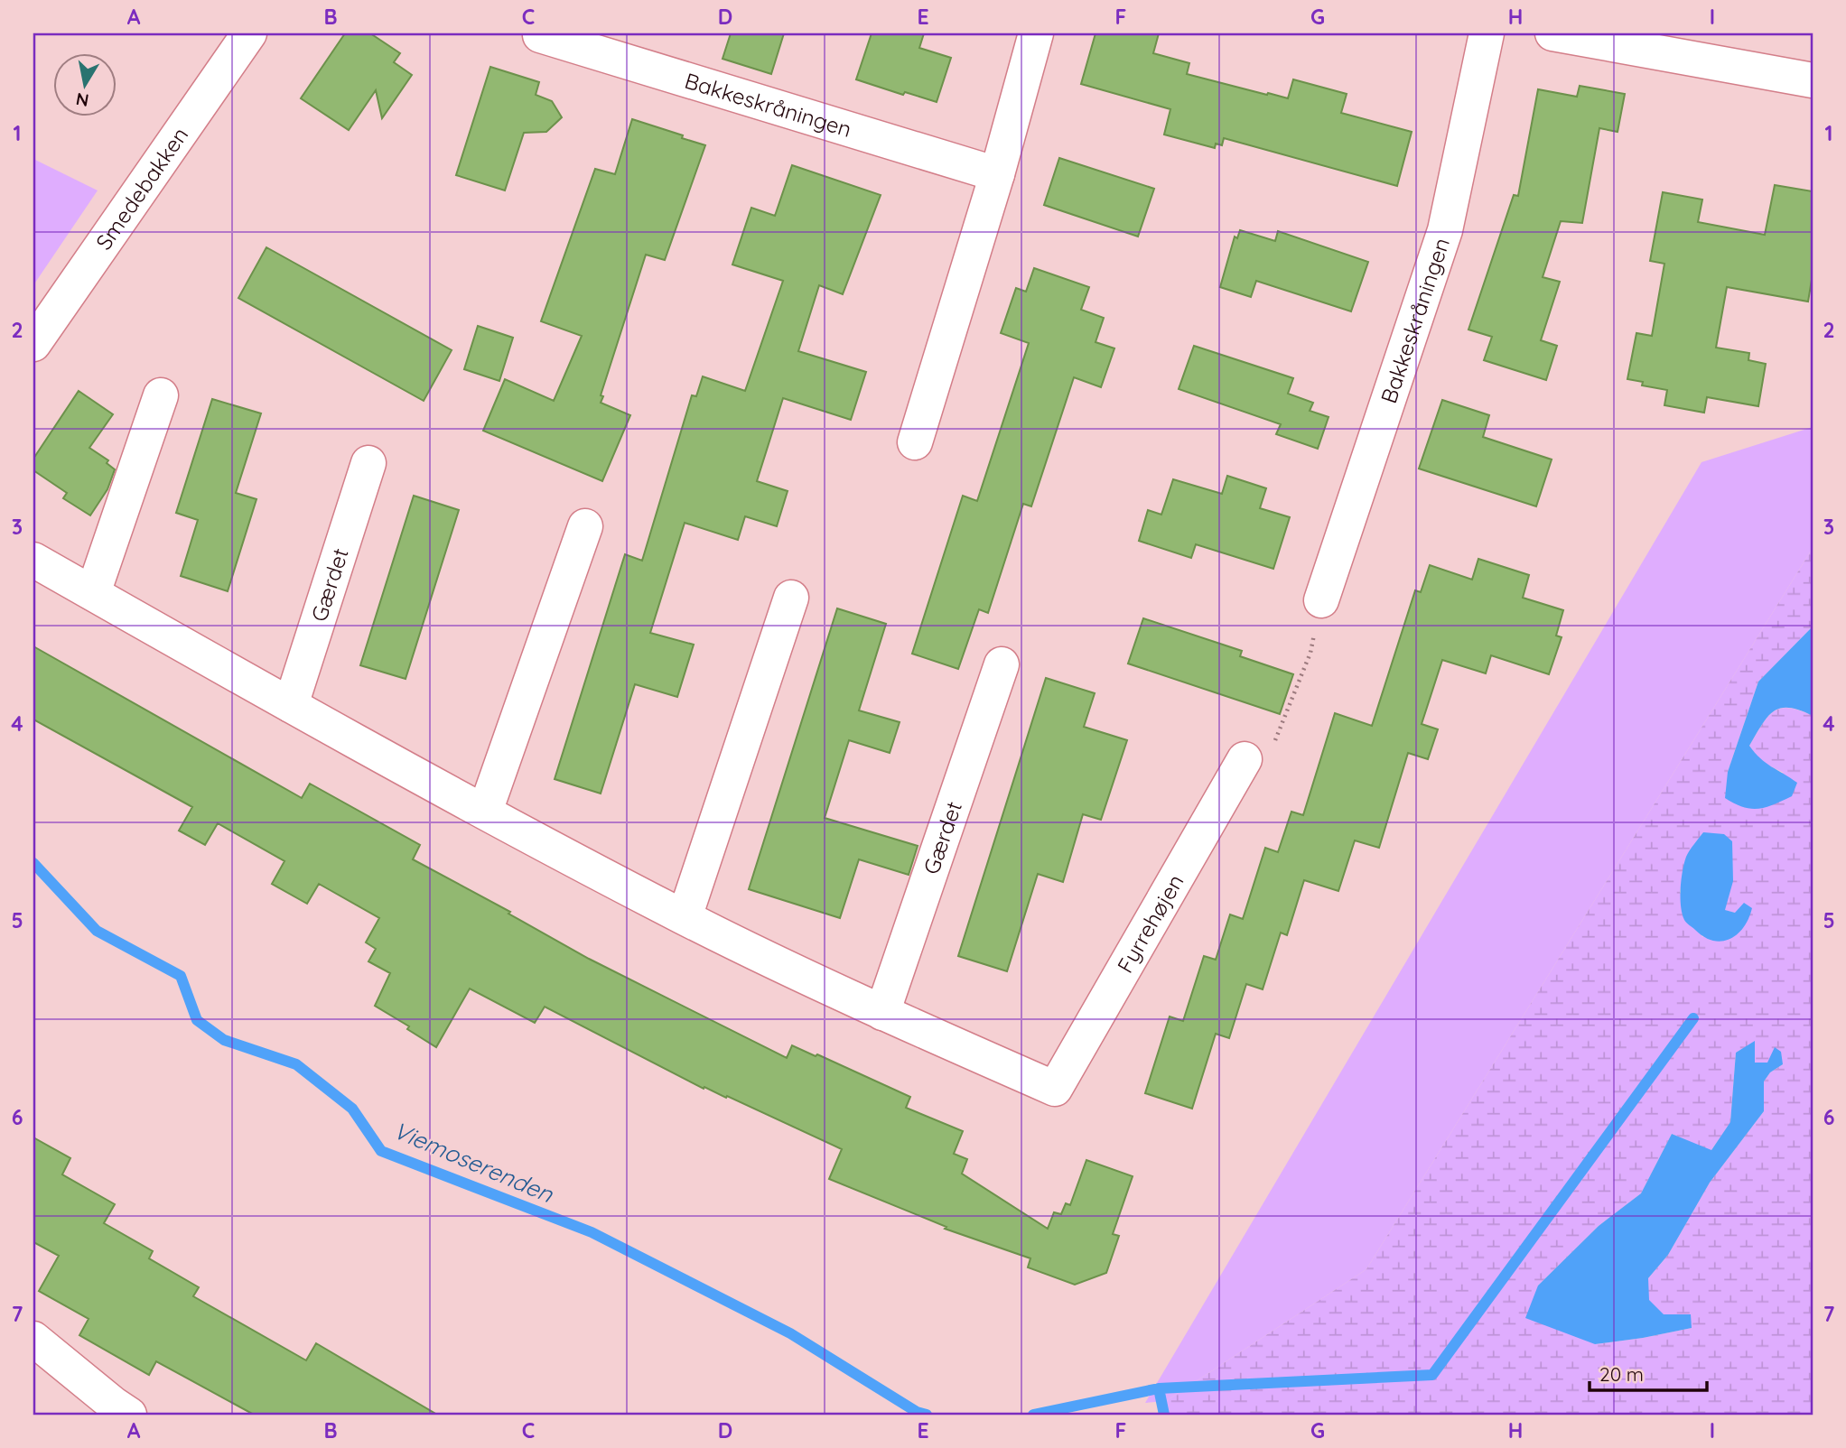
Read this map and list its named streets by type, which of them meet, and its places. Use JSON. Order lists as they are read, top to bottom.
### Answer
{
  "streets": {
    "street": [
      "Bakkeskråningen",
      "Smedebakken",
      "Gærdet",
      "Fyrrehøjen"
    ]
  },
  "crossings": [
    ["Gærdet", "Fyrrehøjen"]
  ],
  "water": ["Viemoserenden"],
  "scale_bar": "20 m",
  "north": "bottom",
  "grid": {
    "columns": [
      "A",
      "B",
      "C",
      "D",
      "E",
      "F",
      "G",
      "H",
      "I"
    ],
    "rows": [
      "1",
      "2",
      "3",
      "4",
      "5",
      "6",
      "7"
    ]
  }
}
